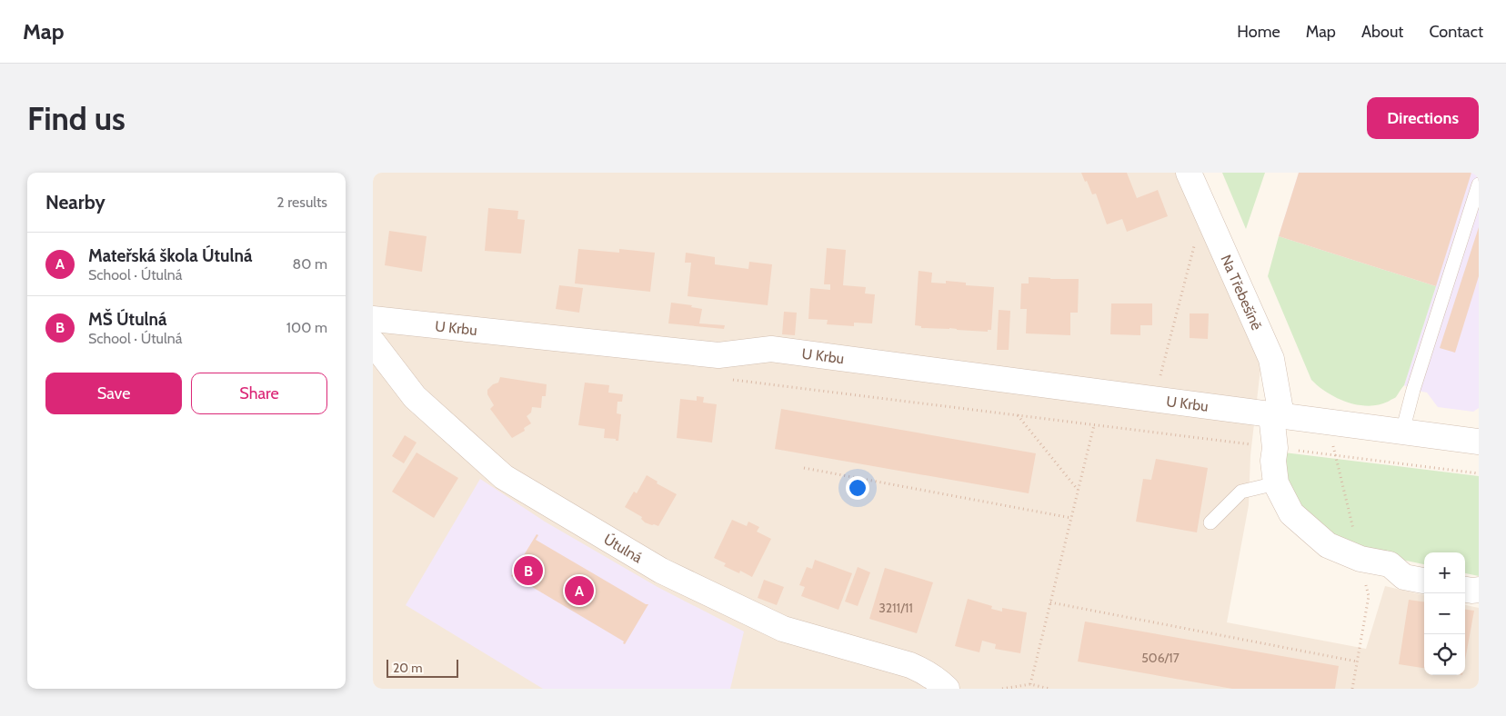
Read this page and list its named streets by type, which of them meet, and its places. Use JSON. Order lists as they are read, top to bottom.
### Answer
{
  "streets": {
    "street": ["Na Třebešíně", "U Krbu", "Útulná"]
  },
  "crossings": [
    ["Na Třebešíně", "U Krbu"]
  ],
  "house_numbers": ["3211/11", "506/17"],
  "scale_bar": "20 m",
  "page": {
    "header": "Map",
    "nav": [
      "Home",
      "Map",
      "About",
      "Contact"
    ],
    "buttons": [
      "Directions",
      ["Save", "Share"]
    ],
    "title": "Find us",
    "heading": ["Nearby", "2 results"],
    "list": [
      {
        "mark": "A",
        "name": "Mateřská škola Útulná",
        "note": "School · Útulná",
        "value": "80 m"
      },
      {
        "mark": "B",
        "name": "MŠ Útulná",
        "note": "School · Útulná",
        "value": "100 m"
      }
    ],
    "map_buttons": ["+", "−"],
    "pins": ["B", "A"],
    "scale": "20 m"
  }
}
